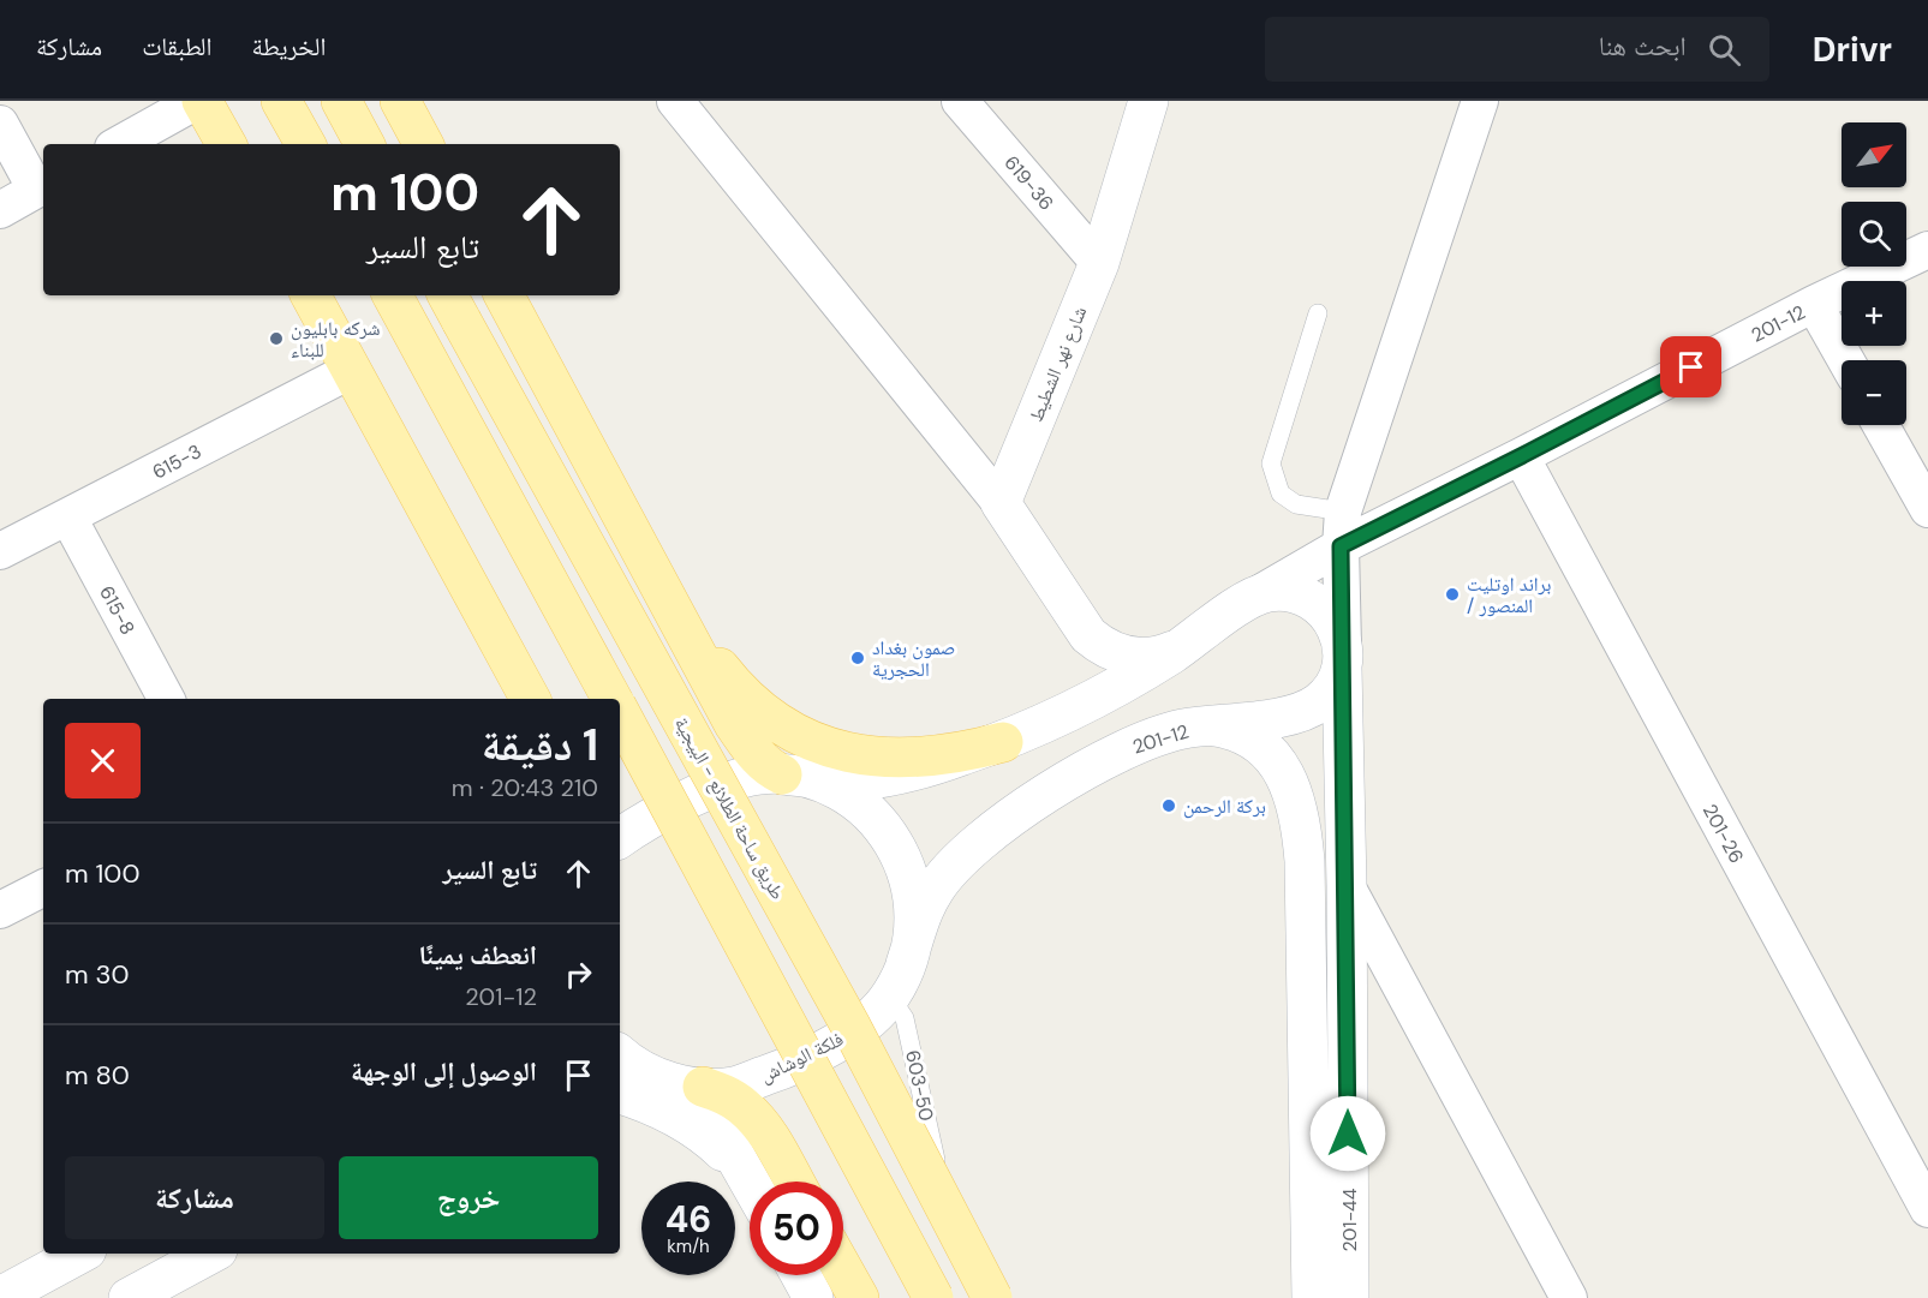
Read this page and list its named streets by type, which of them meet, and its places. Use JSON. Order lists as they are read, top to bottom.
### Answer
{
  "streets": {
    "main road": [
      "201-12",
      "شارع نهر الشطيط",
      "طريق ساحة الطلائع - البيجية",
      "فلكة الوشاش",
      "201-44"
    ],
    "street": [
      "619-36",
      "615-3",
      "615-8",
      "201-26"
    ],
    "lane": ["603-50"]
  },
  "crossings": [
    ["619-36", "شارع نهر الشطيط"],
    ["201-12", "201-26"],
    ["201-12", "فلكة الوشاش"],
    ["201-12", "603-50"],
    ["201-12", "201-44"],
    ["615-3", "615-8"],
    ["فلكة الوشاش", "603-50"]
  ],
  "places": [
    "شركه بابليون للبناء",
    "براند اوتليت / المنصور",
    "صمون بغداد الحجرية",
    "بركة الرحمن"
  ],
  "north": "top right",
  "page": {
    "header": "Drivr",
    "search": "ابحث هنا",
    "nav": ["الخريطة", "الطبقات", "مشاركة"],
    "map_buttons": ["+", "−"],
    "turn": ["100 m", "تابع السير"],
    "heading": ["1 دقيقة", "210 m · 20:43"],
    "list": [
      {
        "name": "تابع السير",
        "value": "100 m"
      },
      {
        "name": "انعطف يمينًا",
        "note": "201-12",
        "value": "30 m"
      },
      {
        "name": "الوصول إلى الوجهة",
        "value": "80 m"
      }
    ],
    "buttons": ["خروج", "مشاركة"],
    "speed": "46 km/h",
    "limit": "50"
  }
}
